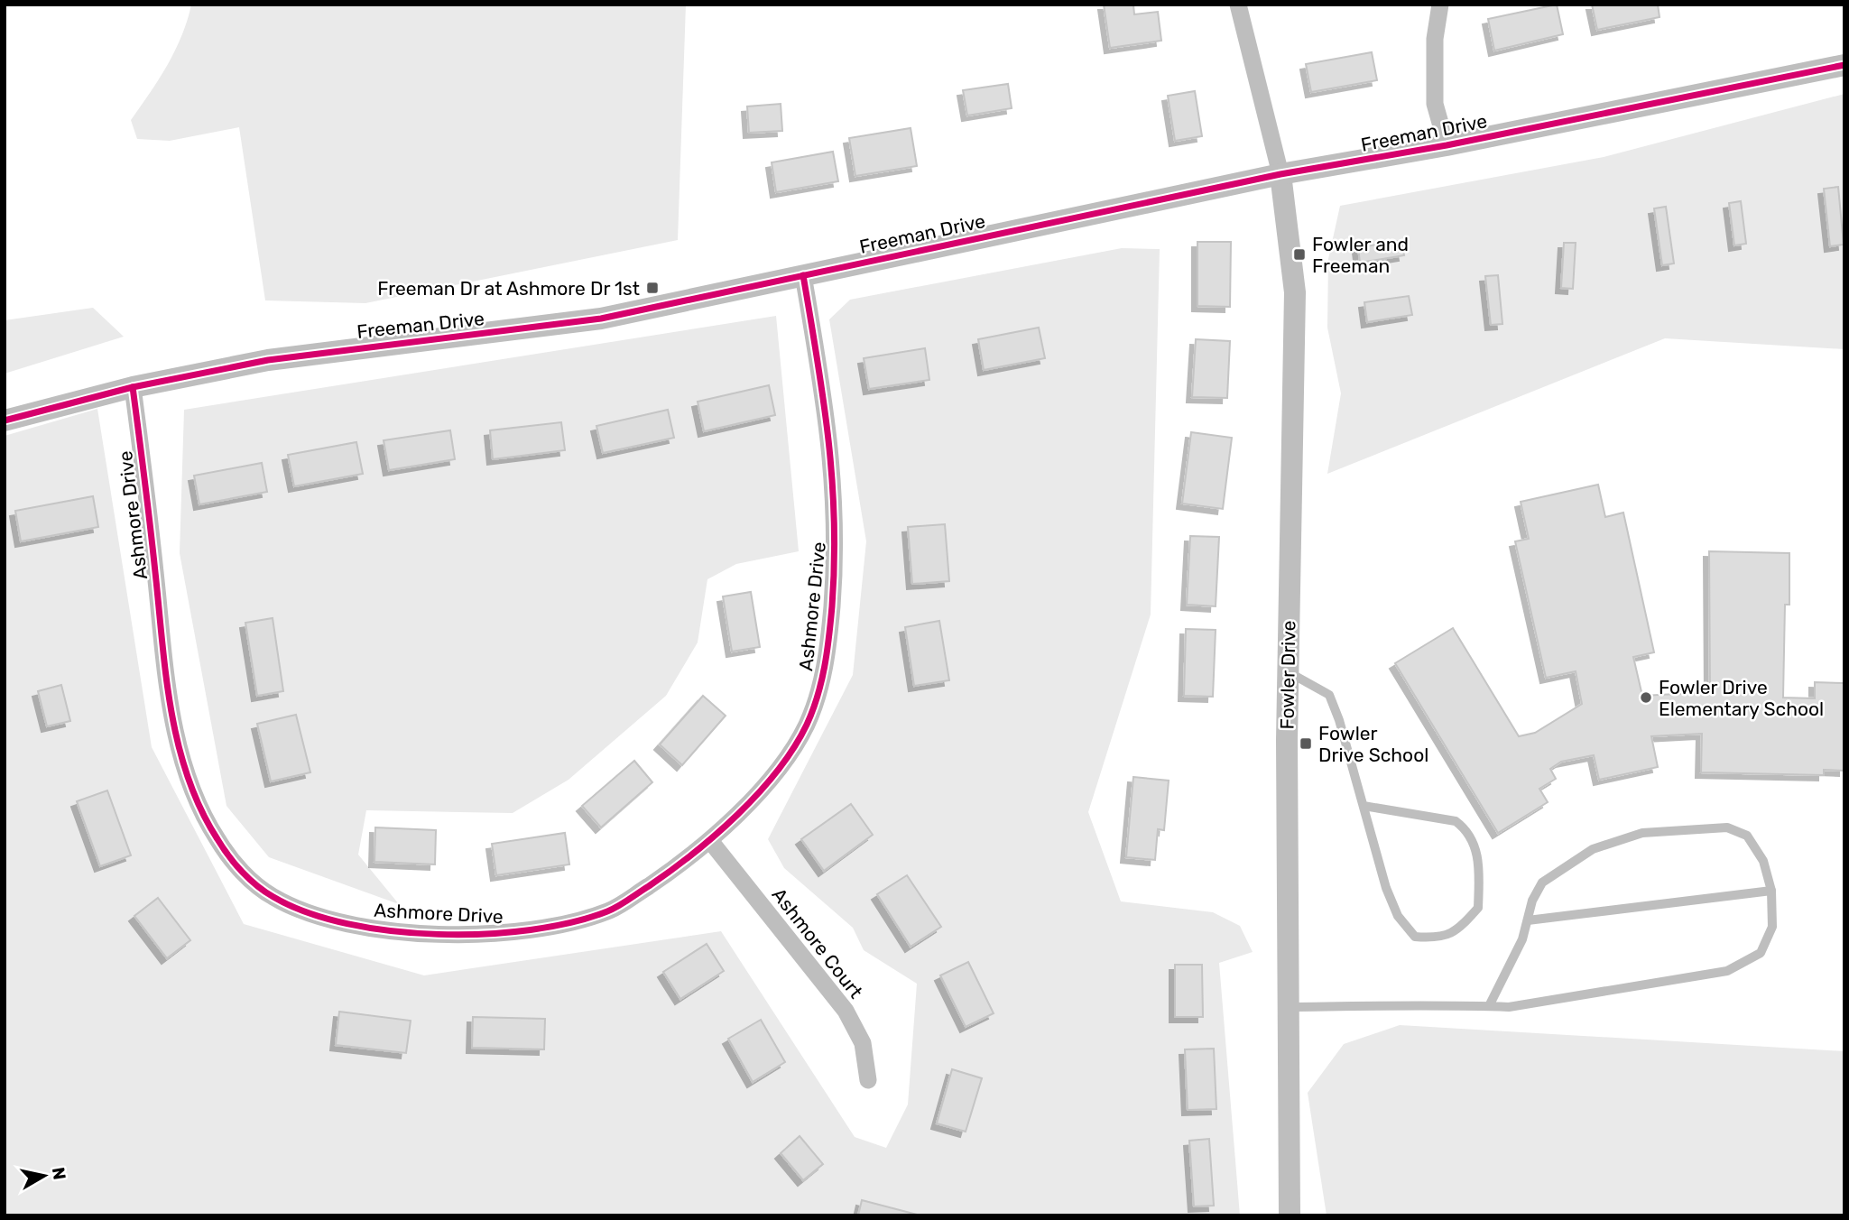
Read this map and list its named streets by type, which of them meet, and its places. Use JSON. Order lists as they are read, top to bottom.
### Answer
{
  "streets": {
    "street": [
      "Freeman Drive",
      "Ashmore Drive",
      "Fowler Drive",
      "Ashmore Court"
    ]
  },
  "crossings": [
    ["Freeman Drive", "Ashmore Drive"],
    ["Freeman Drive", "Fowler Drive"],
    ["Ashmore Drive", "Ashmore Court"]
  ],
  "places": {
    "transit": ["Fowler and Freeman", "Freeman Dr at Ashmore Dr 1st", "Fowler Drive School"],
    "other": ["Fowler Drive Elementary School"]
  },
  "north": "right"
}
